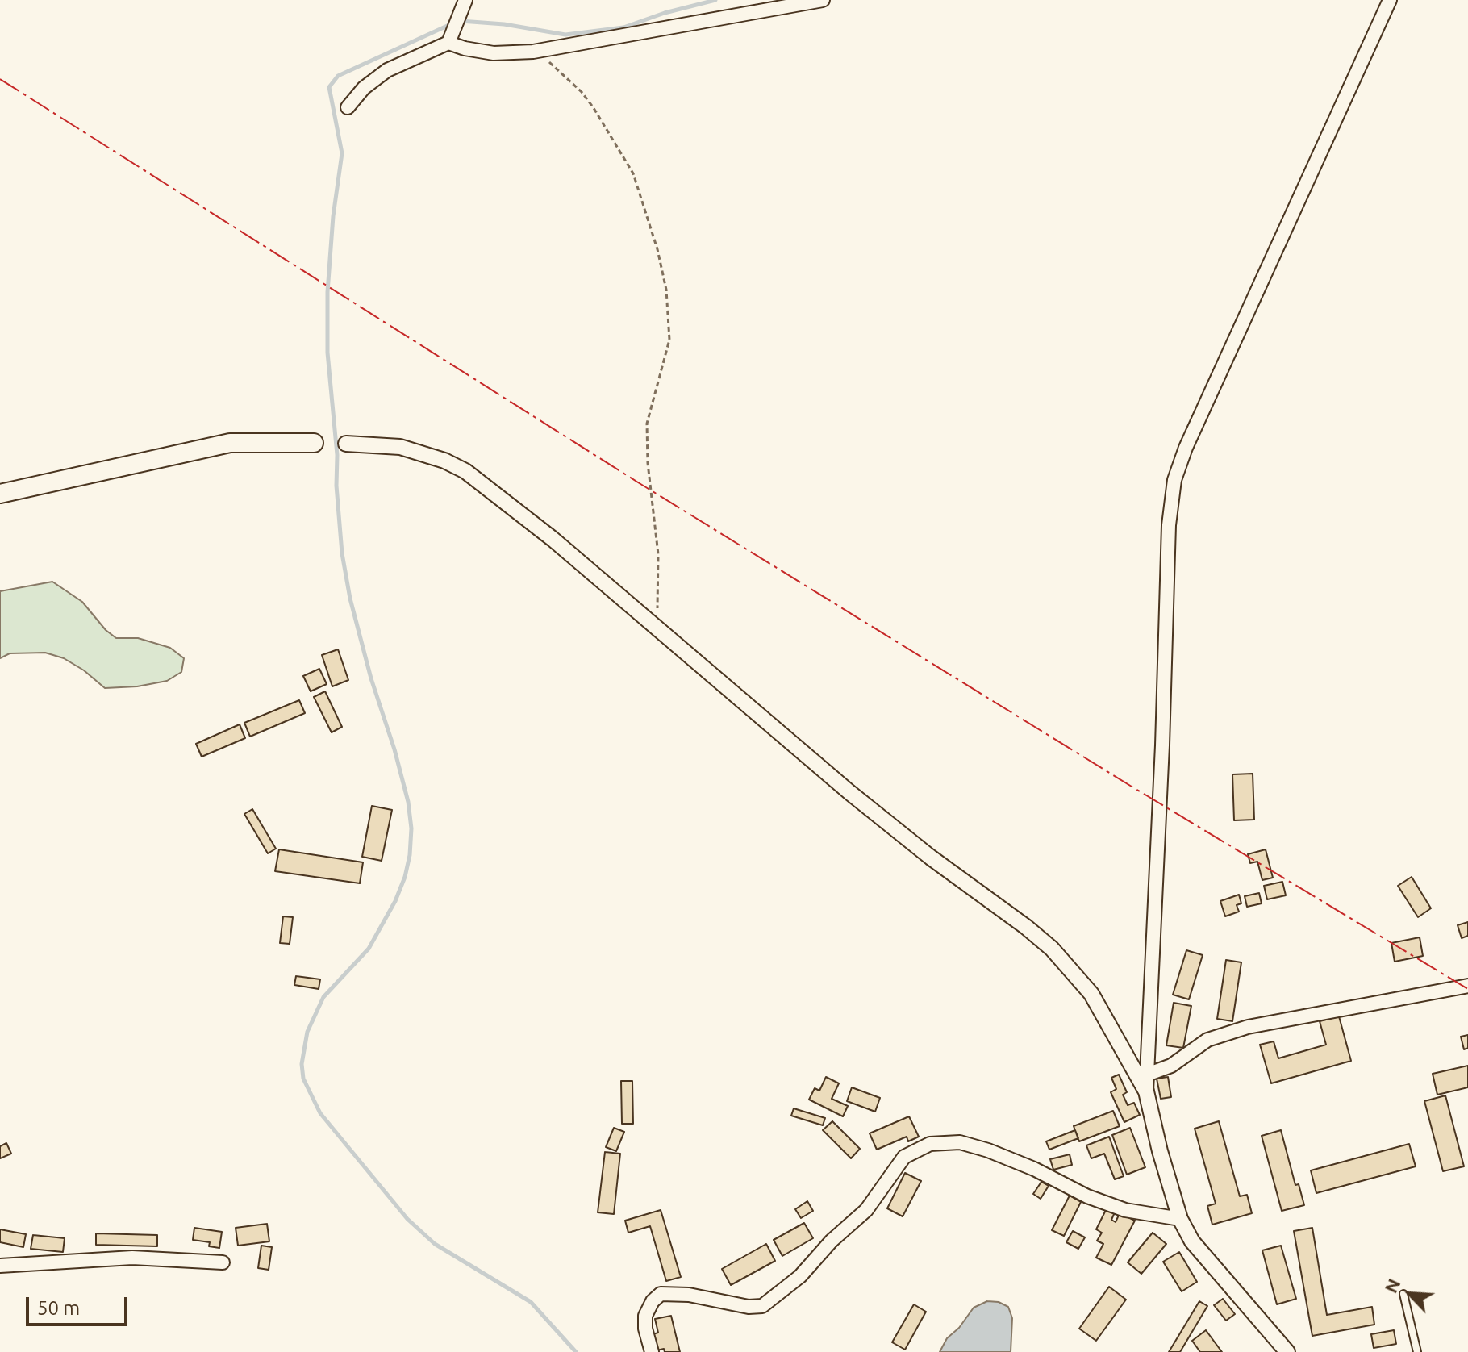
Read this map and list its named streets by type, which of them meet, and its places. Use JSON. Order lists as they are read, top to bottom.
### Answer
{
  "scale_bar": "50 m",
  "north": "top left"
}
